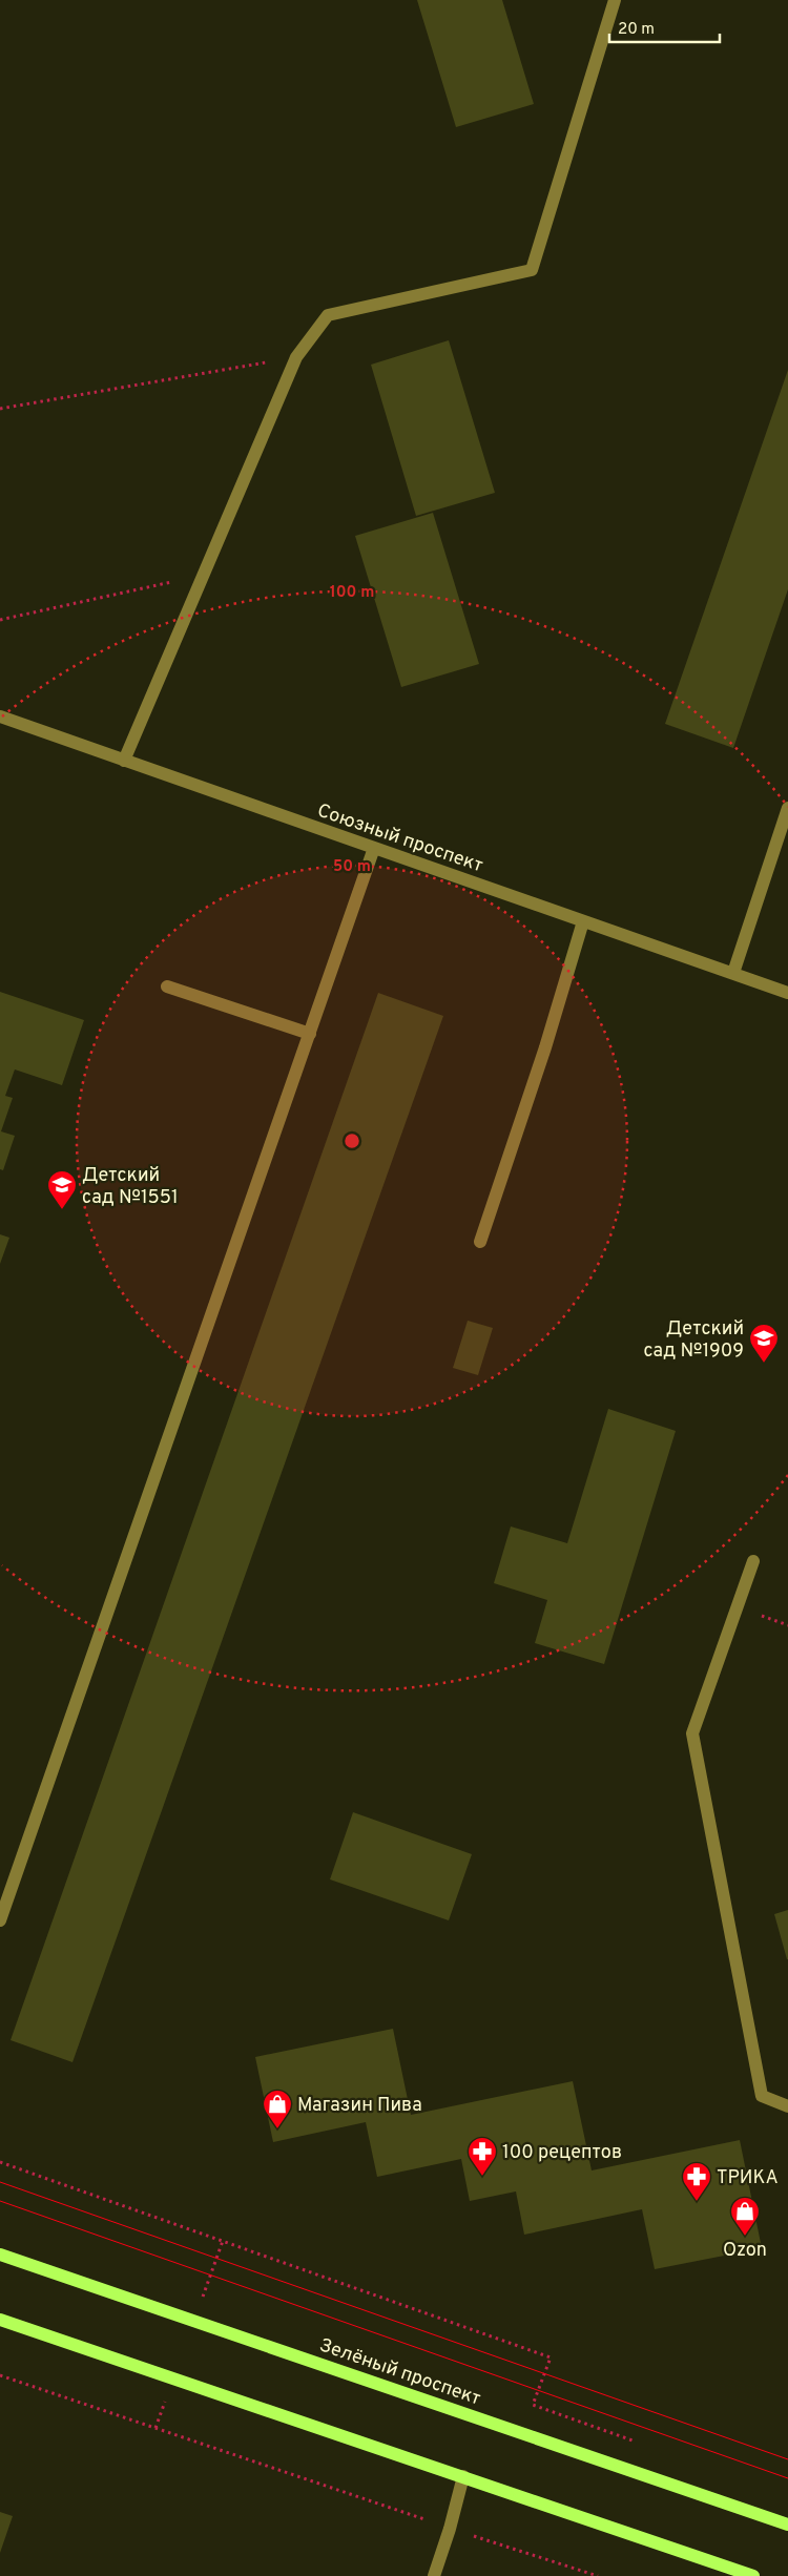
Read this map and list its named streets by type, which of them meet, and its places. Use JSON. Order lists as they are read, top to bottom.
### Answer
{
  "streets": {
    "main road": ["Зелёный проспект"],
    "street": ["Союзный проспект"]
  },
  "places": {
    "school or university": ["Детский сад №1551", "Детский сад №1909"],
    "shop": ["Магазин Пива", "Ozon"],
    "pharmacy": ["100 рецептов", "ТРИКА"]
  },
  "scale_bar": "20 m",
  "rings": ["100 m", "50 m"]
}
